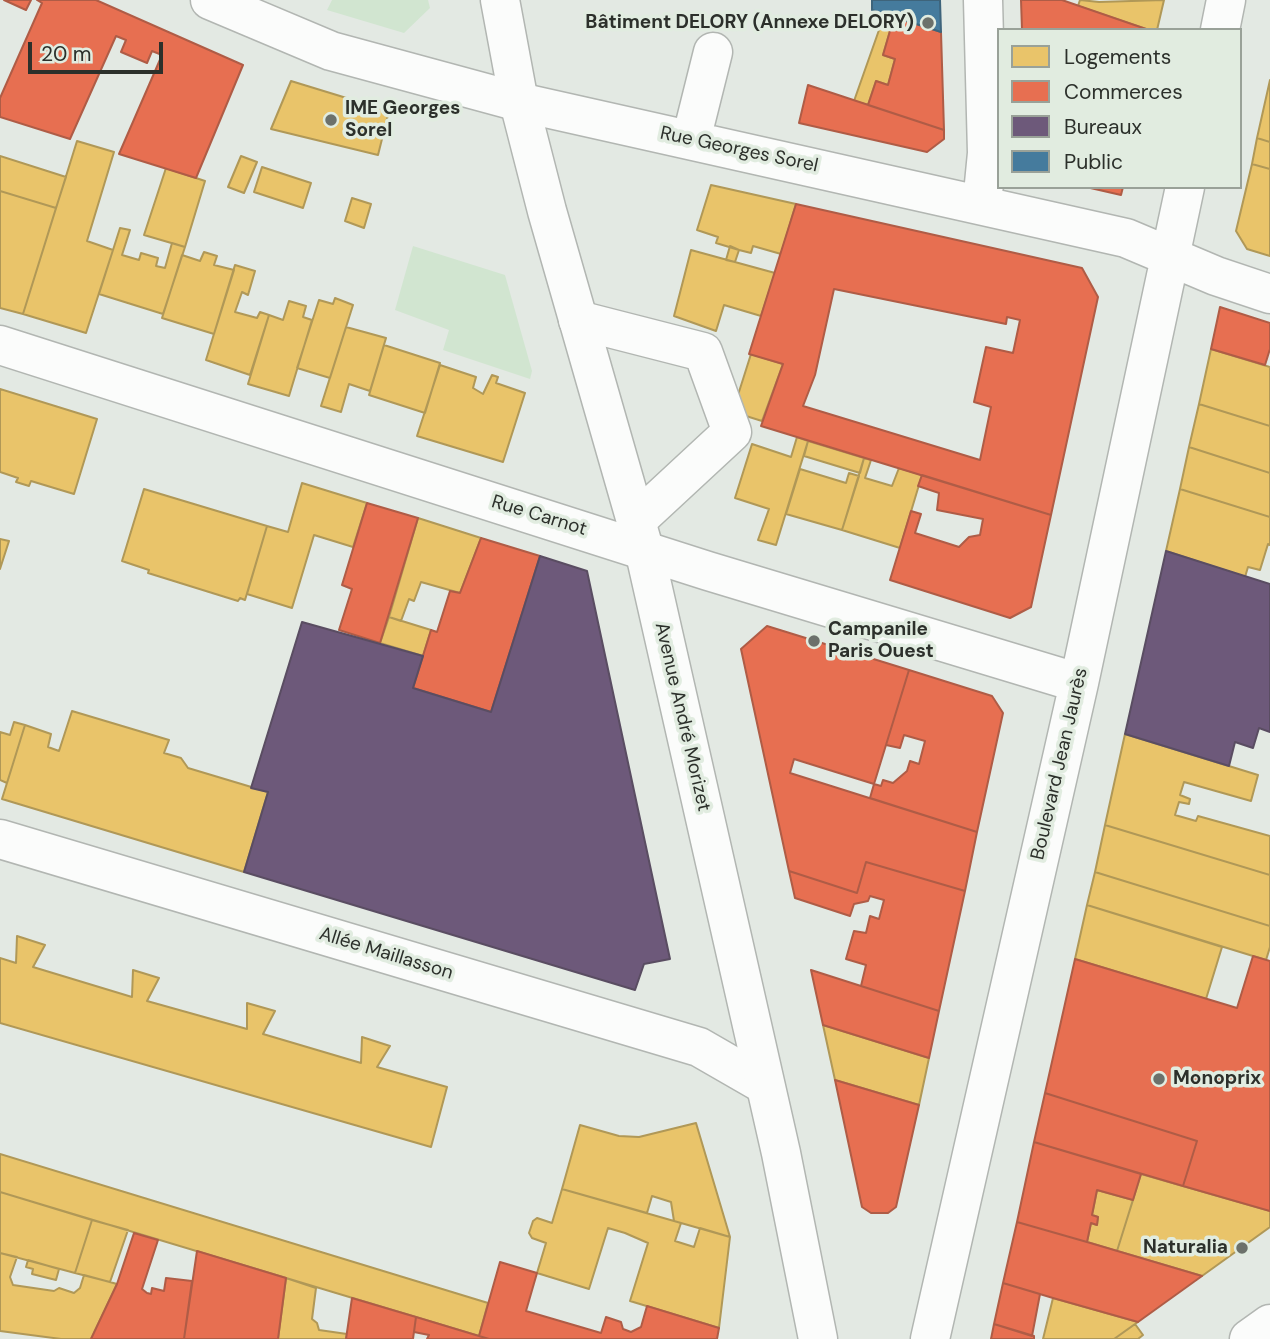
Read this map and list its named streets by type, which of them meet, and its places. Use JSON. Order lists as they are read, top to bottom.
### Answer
{
  "streets": {
    "street": [
      "Rue Georges Sorel",
      "Rue Carnot",
      "Avenue André Morizet",
      "Boulevard Jean Jaurès",
      "Allée Maillasson"
    ]
  },
  "crossings": [
    ["Rue Georges Sorel", "Avenue André Morizet"],
    ["Rue Georges Sorel", "Boulevard Jean Jaurès"],
    ["Rue Carnot", "Avenue André Morizet"],
    ["Rue Carnot", "Boulevard Jean Jaurès"],
    ["Avenue André Morizet", "Allée Maillasson"]
  ],
  "places": [
    "Bâtiment DELORY (Annexe DELORY)",
    "IME Georges Sorel",
    "Campanile Paris Ouest",
    "Monoprix",
    "Naturalia"
  ],
  "legend": [
    "Logements",
    "Commerces",
    "Bureaux",
    "Public"
  ],
  "scale_bar": "20 m"
}
